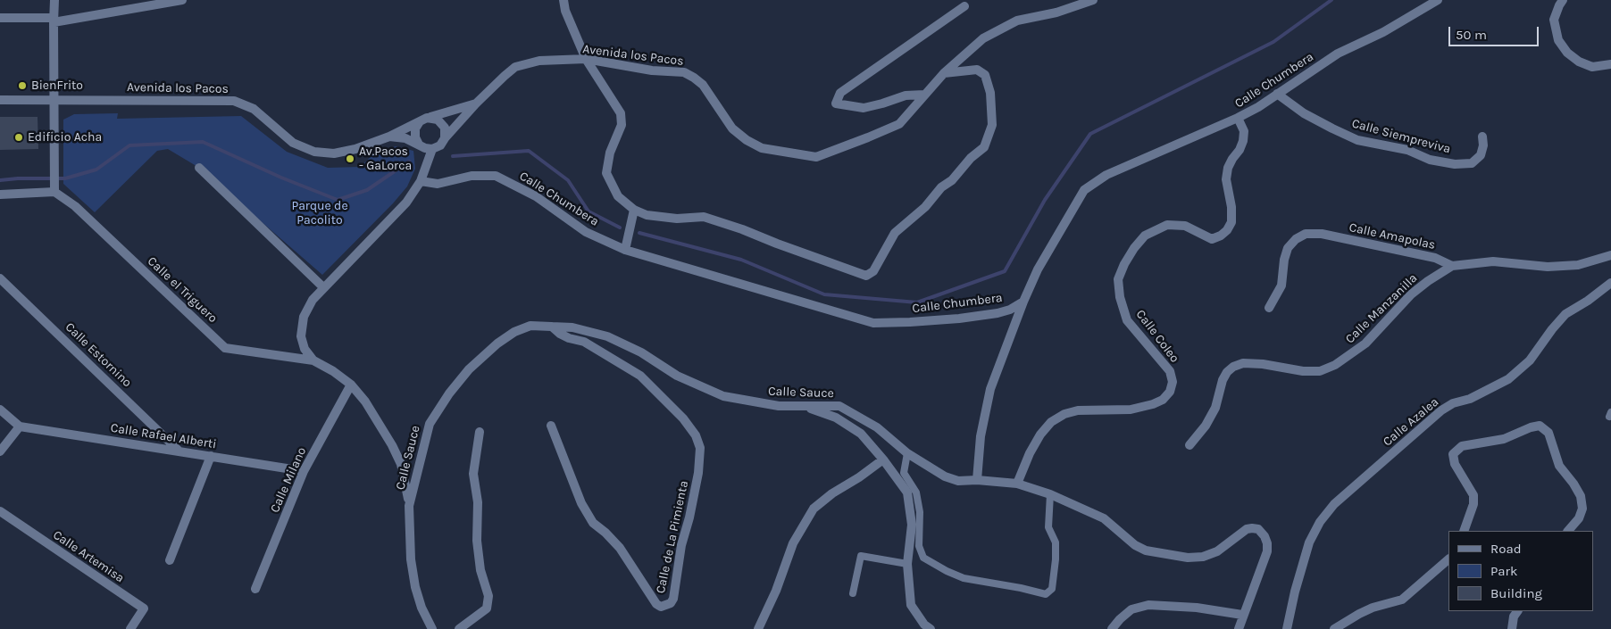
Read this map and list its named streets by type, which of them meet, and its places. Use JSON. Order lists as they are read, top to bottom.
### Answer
{
  "streets": {
    "street": [
      "Avenida los Pacos",
      "Calle Chumbera",
      "Calle Siempreviva",
      "Calle Amapolas",
      "Calle el Triguero",
      "Calle Manzanilla",
      "Calle Coleo",
      "Calle Estornino",
      "Calle Sauce",
      "Calle Azalea",
      "Calle Rafael Alberti",
      "Calle Milano",
      "Calle de La Pimienta",
      "Calle Artemisa"
    ]
  },
  "crossings": [
    ["Calle Chumbera", "Calle Siempreviva"],
    ["Calle Chumbera", "Calle Coleo"],
    ["Calle Amapolas", "Calle Manzanilla"],
    ["Calle Coleo", "Calle Sauce"],
    ["Calle Estornino", "Calle Rafael Alberti"],
    ["Calle Sauce", "Calle de La Pimienta"],
    ["Calle Rafael Alberti", "Calle Milano"]
  ],
  "parks": ["Parque de Pacolito"],
  "places": ["BienFrito", "Edificio Acha", "Av.Pacos - GªLorca"],
  "legend": ["Road", "Park", "Building"],
  "scale_bar": "50 m"
}
